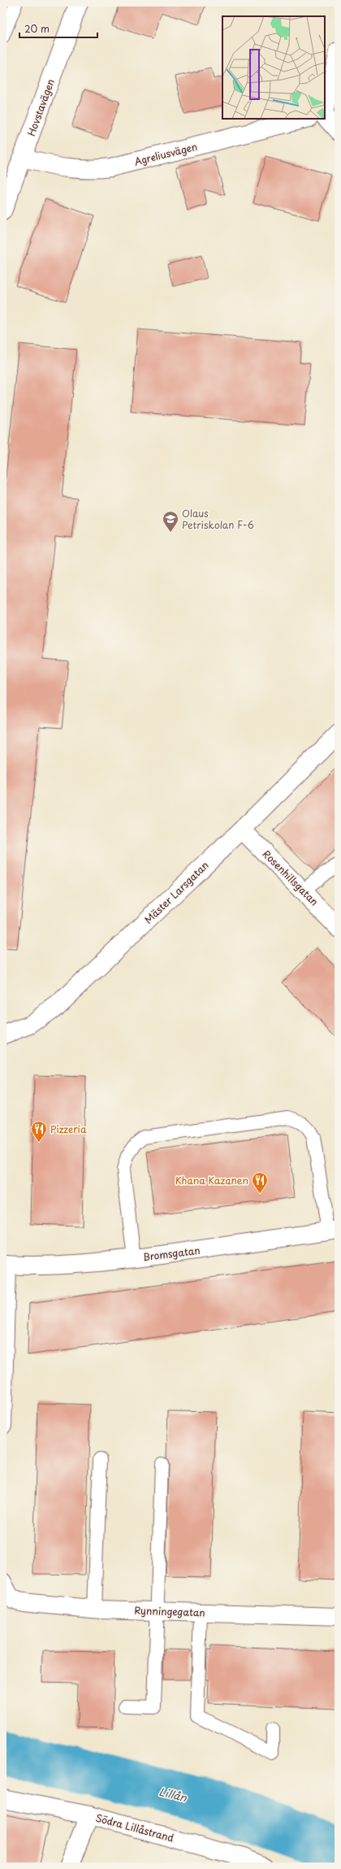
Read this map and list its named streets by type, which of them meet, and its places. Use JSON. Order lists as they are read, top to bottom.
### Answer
{
  "streets": {
    "street": [
      "Hovstavägen",
      "Agreliusvägen",
      "Rosenhillsgatan",
      "Mäster Larsgatan",
      "Bromsgatan",
      "Rynningegatan",
      "Södra Lillåstrand"
    ]
  },
  "crossings": [
    ["Hovstavägen", "Agreliusvägen"],
    ["Rosenhillsgatan", "Mäster Larsgatan"]
  ],
  "water": ["Lillån"],
  "places": {
    "school or university": ["Olaus Petriskolan F-6"],
    "restaurant": ["Pizzeria", "Khana Kazanen"]
  },
  "scale_bar": "20 m"
}
